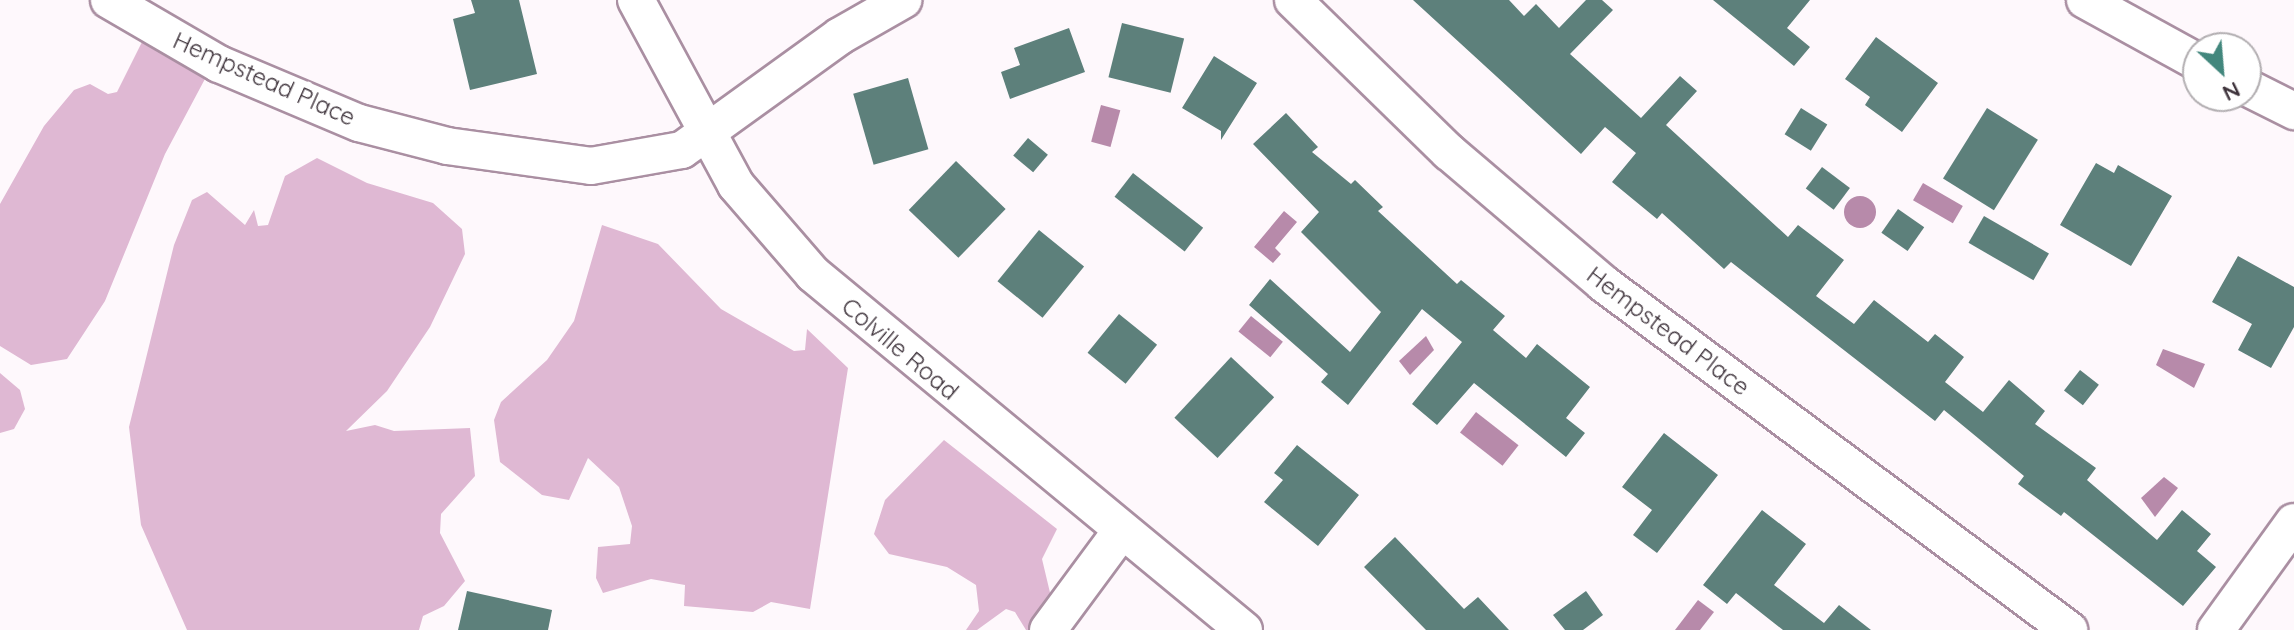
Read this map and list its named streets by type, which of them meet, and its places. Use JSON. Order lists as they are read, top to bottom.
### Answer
{
  "streets": {
    "street": ["Hempstead Place", "Colville Road"]
  },
  "crossings": [
    ["Hempstead Place", "Colville Road"]
  ],
  "north": "bottom right"
}
